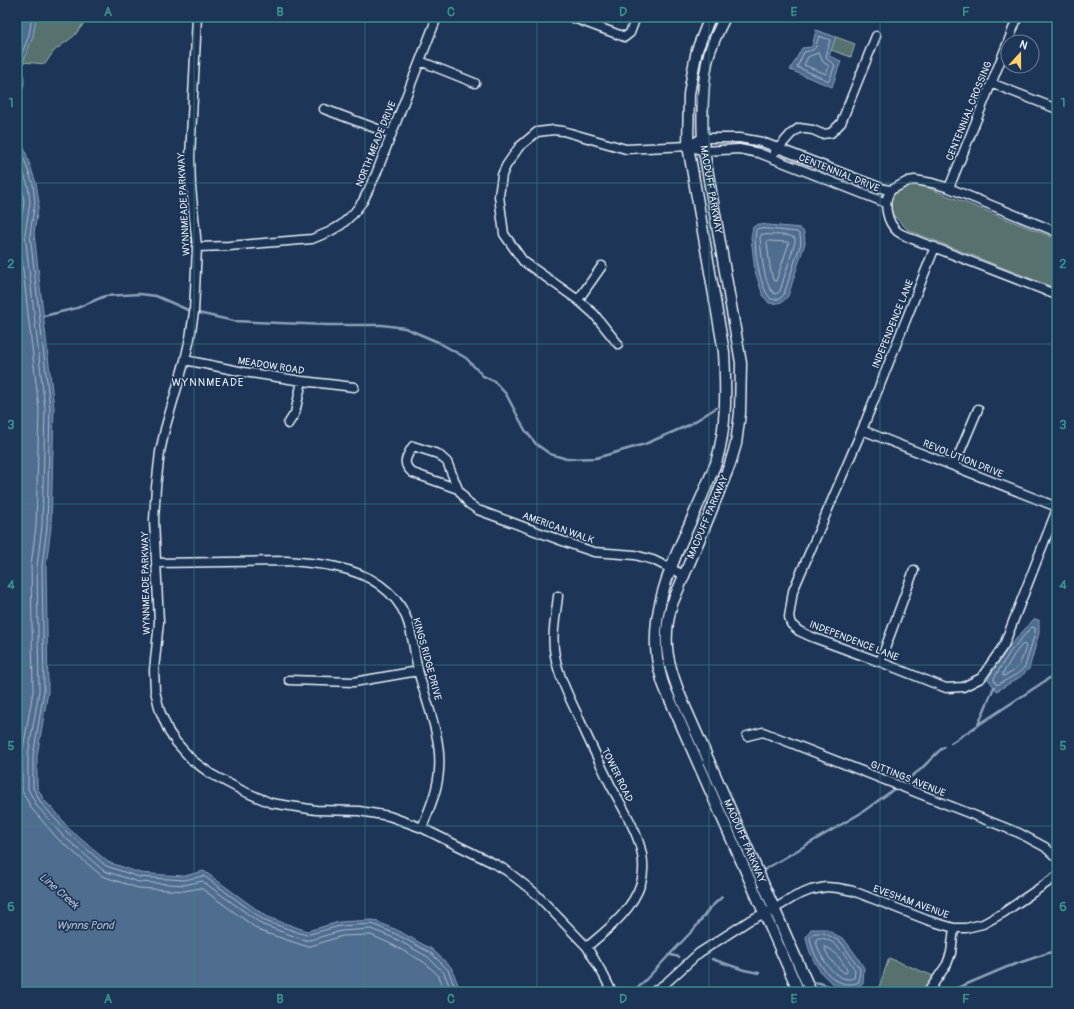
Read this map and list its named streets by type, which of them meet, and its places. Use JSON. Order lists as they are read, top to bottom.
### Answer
{
  "streets": {
    "street": [
      "CENTENNIAL CROSSING",
      "NORTH MEADE DRIVE",
      "CENTENNIAL DRIVE",
      "MACDUFF PARKWAY",
      "WYNNMEADE PARKWAY",
      "INDEPENDENCE LANE",
      "MEADOW ROAD",
      "REVOLUTION DRIVE",
      "AMERICAN WALK",
      "KINGS RIDGE DRIVE",
      "TOWER ROAD",
      "GITTINGS AVENUE",
      "EVESHAM AVENUE"
    ]
  },
  "crossings": [
    ["CENTENNIAL CROSSING", "CENTENNIAL DRIVE"],
    ["NORTH MEADE DRIVE", "WYNNMEADE PARKWAY"],
    ["CENTENNIAL DRIVE", "MACDUFF PARKWAY"],
    ["CENTENNIAL DRIVE", "INDEPENDENCE LANE"],
    ["MACDUFF PARKWAY", "AMERICAN WALK"],
    ["MACDUFF PARKWAY", "EVESHAM AVENUE"],
    ["WYNNMEADE PARKWAY", "MEADOW ROAD"],
    ["WYNNMEADE PARKWAY", "KINGS RIDGE DRIVE"],
    ["WYNNMEADE PARKWAY", "TOWER ROAD"],
    ["INDEPENDENCE LANE", "REVOLUTION DRIVE"]
  ],
  "districts": ["WYNNMEADE"],
  "water": ["Line Creek", "Wynns Pond"],
  "north": "top",
  "grid": {
    "columns": [
      "A",
      "B",
      "C",
      "D",
      "E",
      "F"
    ],
    "rows": [
      "1",
      "2",
      "3",
      "4",
      "5",
      "6"
    ]
  }
}
